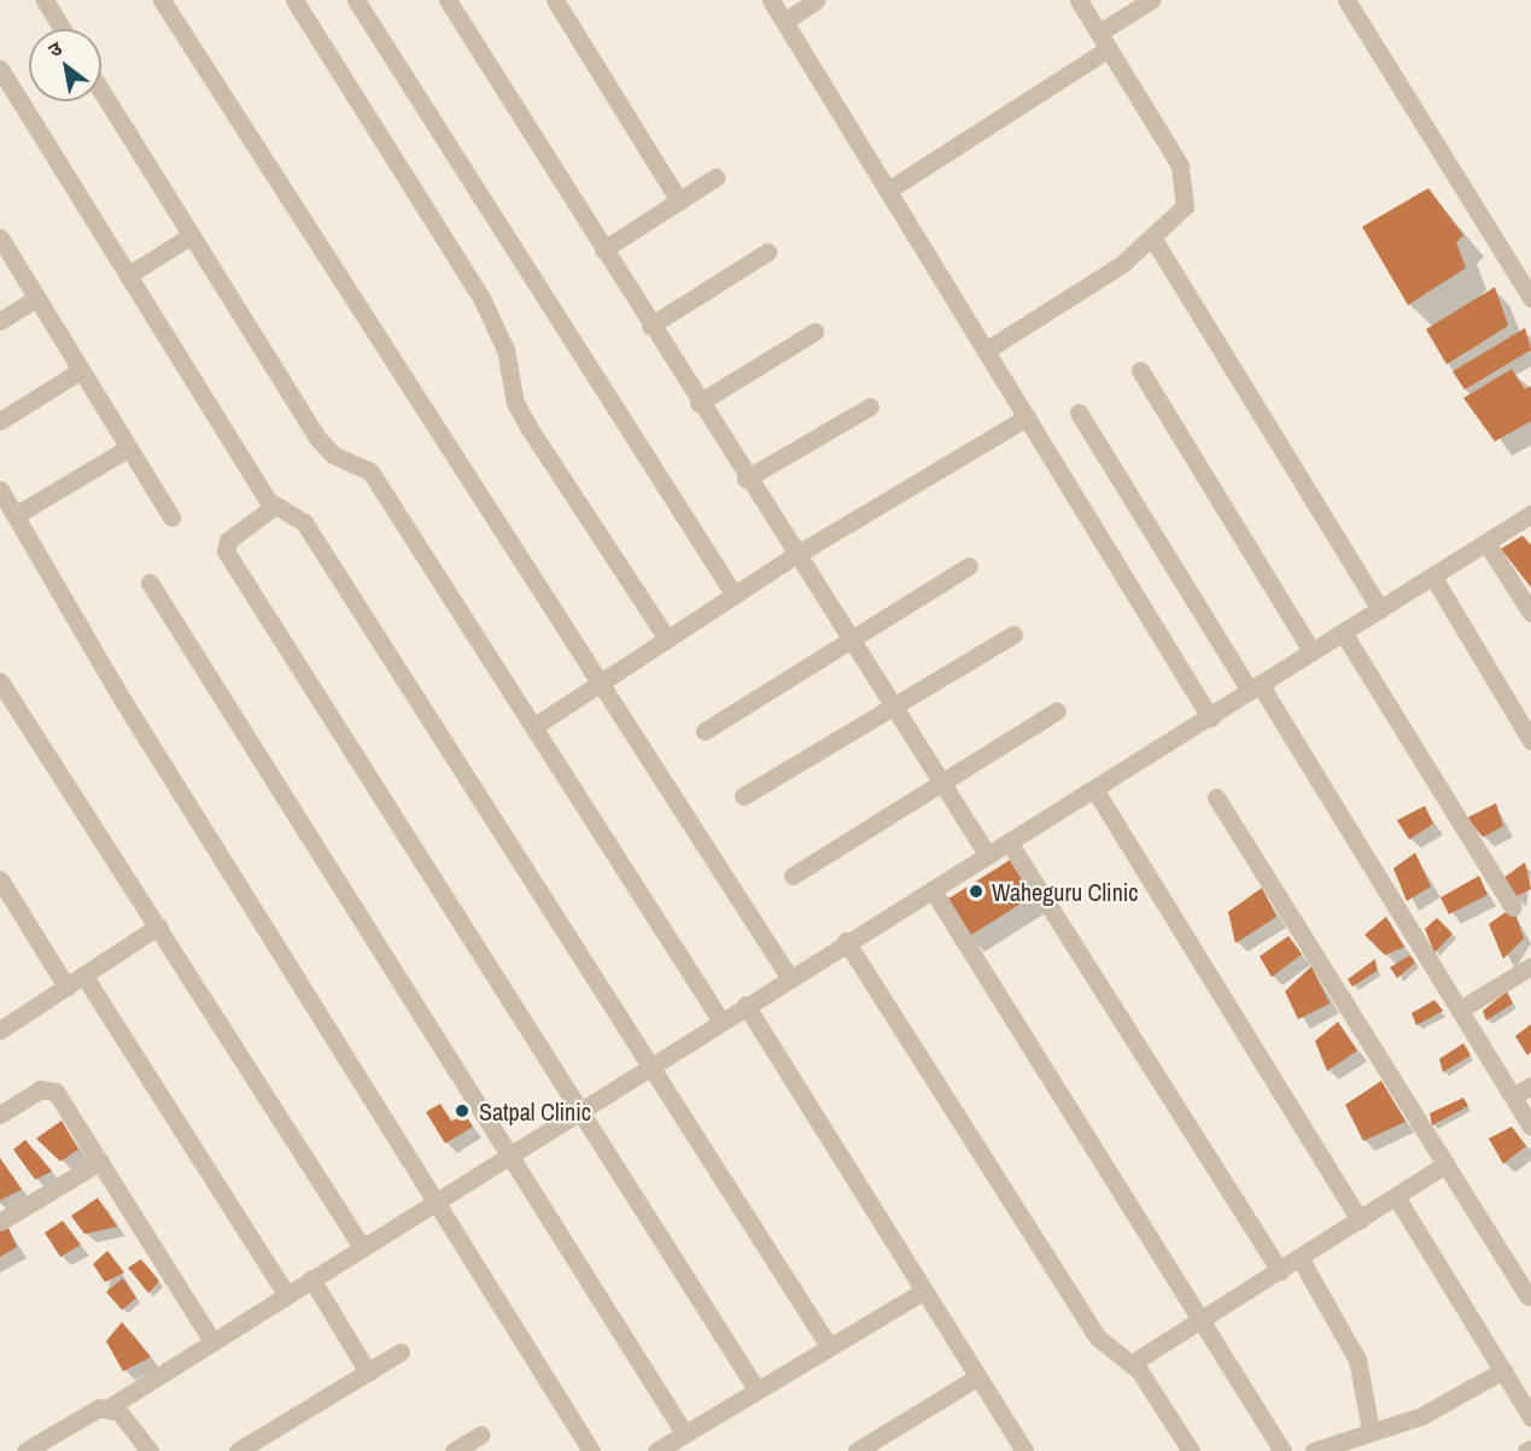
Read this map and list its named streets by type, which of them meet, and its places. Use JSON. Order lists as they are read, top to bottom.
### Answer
{
  "places": ["Waheguru Clinic", "Satpal Clinic"],
  "north": "top left"
}
